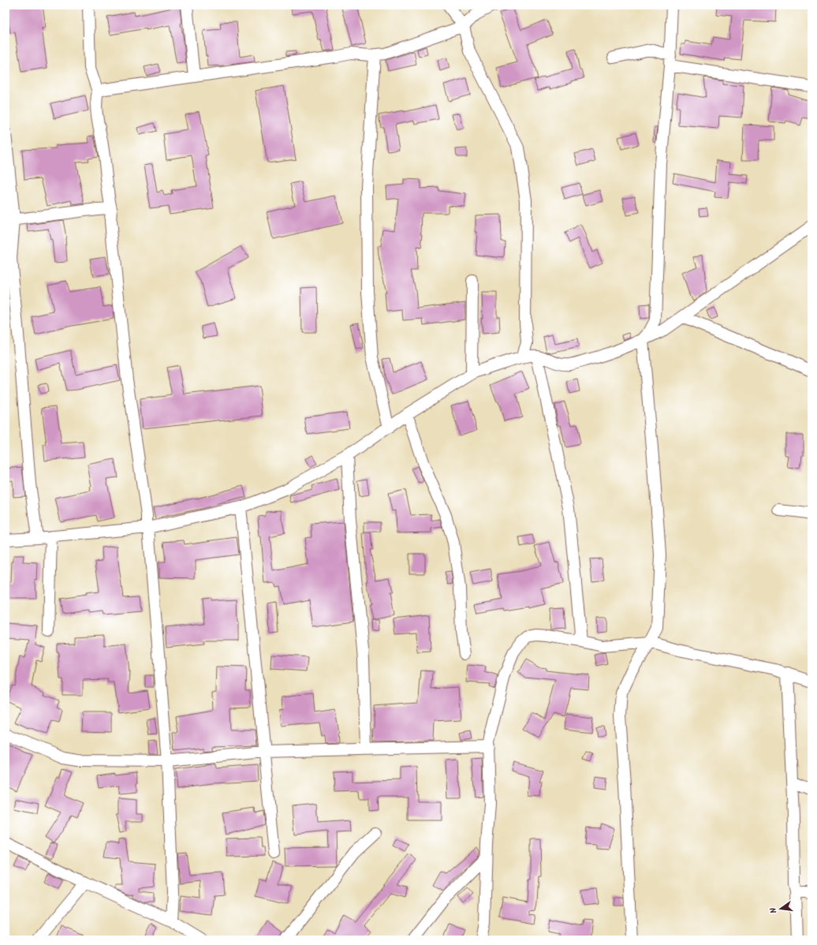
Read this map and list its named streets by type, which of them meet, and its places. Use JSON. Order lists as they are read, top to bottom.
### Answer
{
  "north": "left"
}
